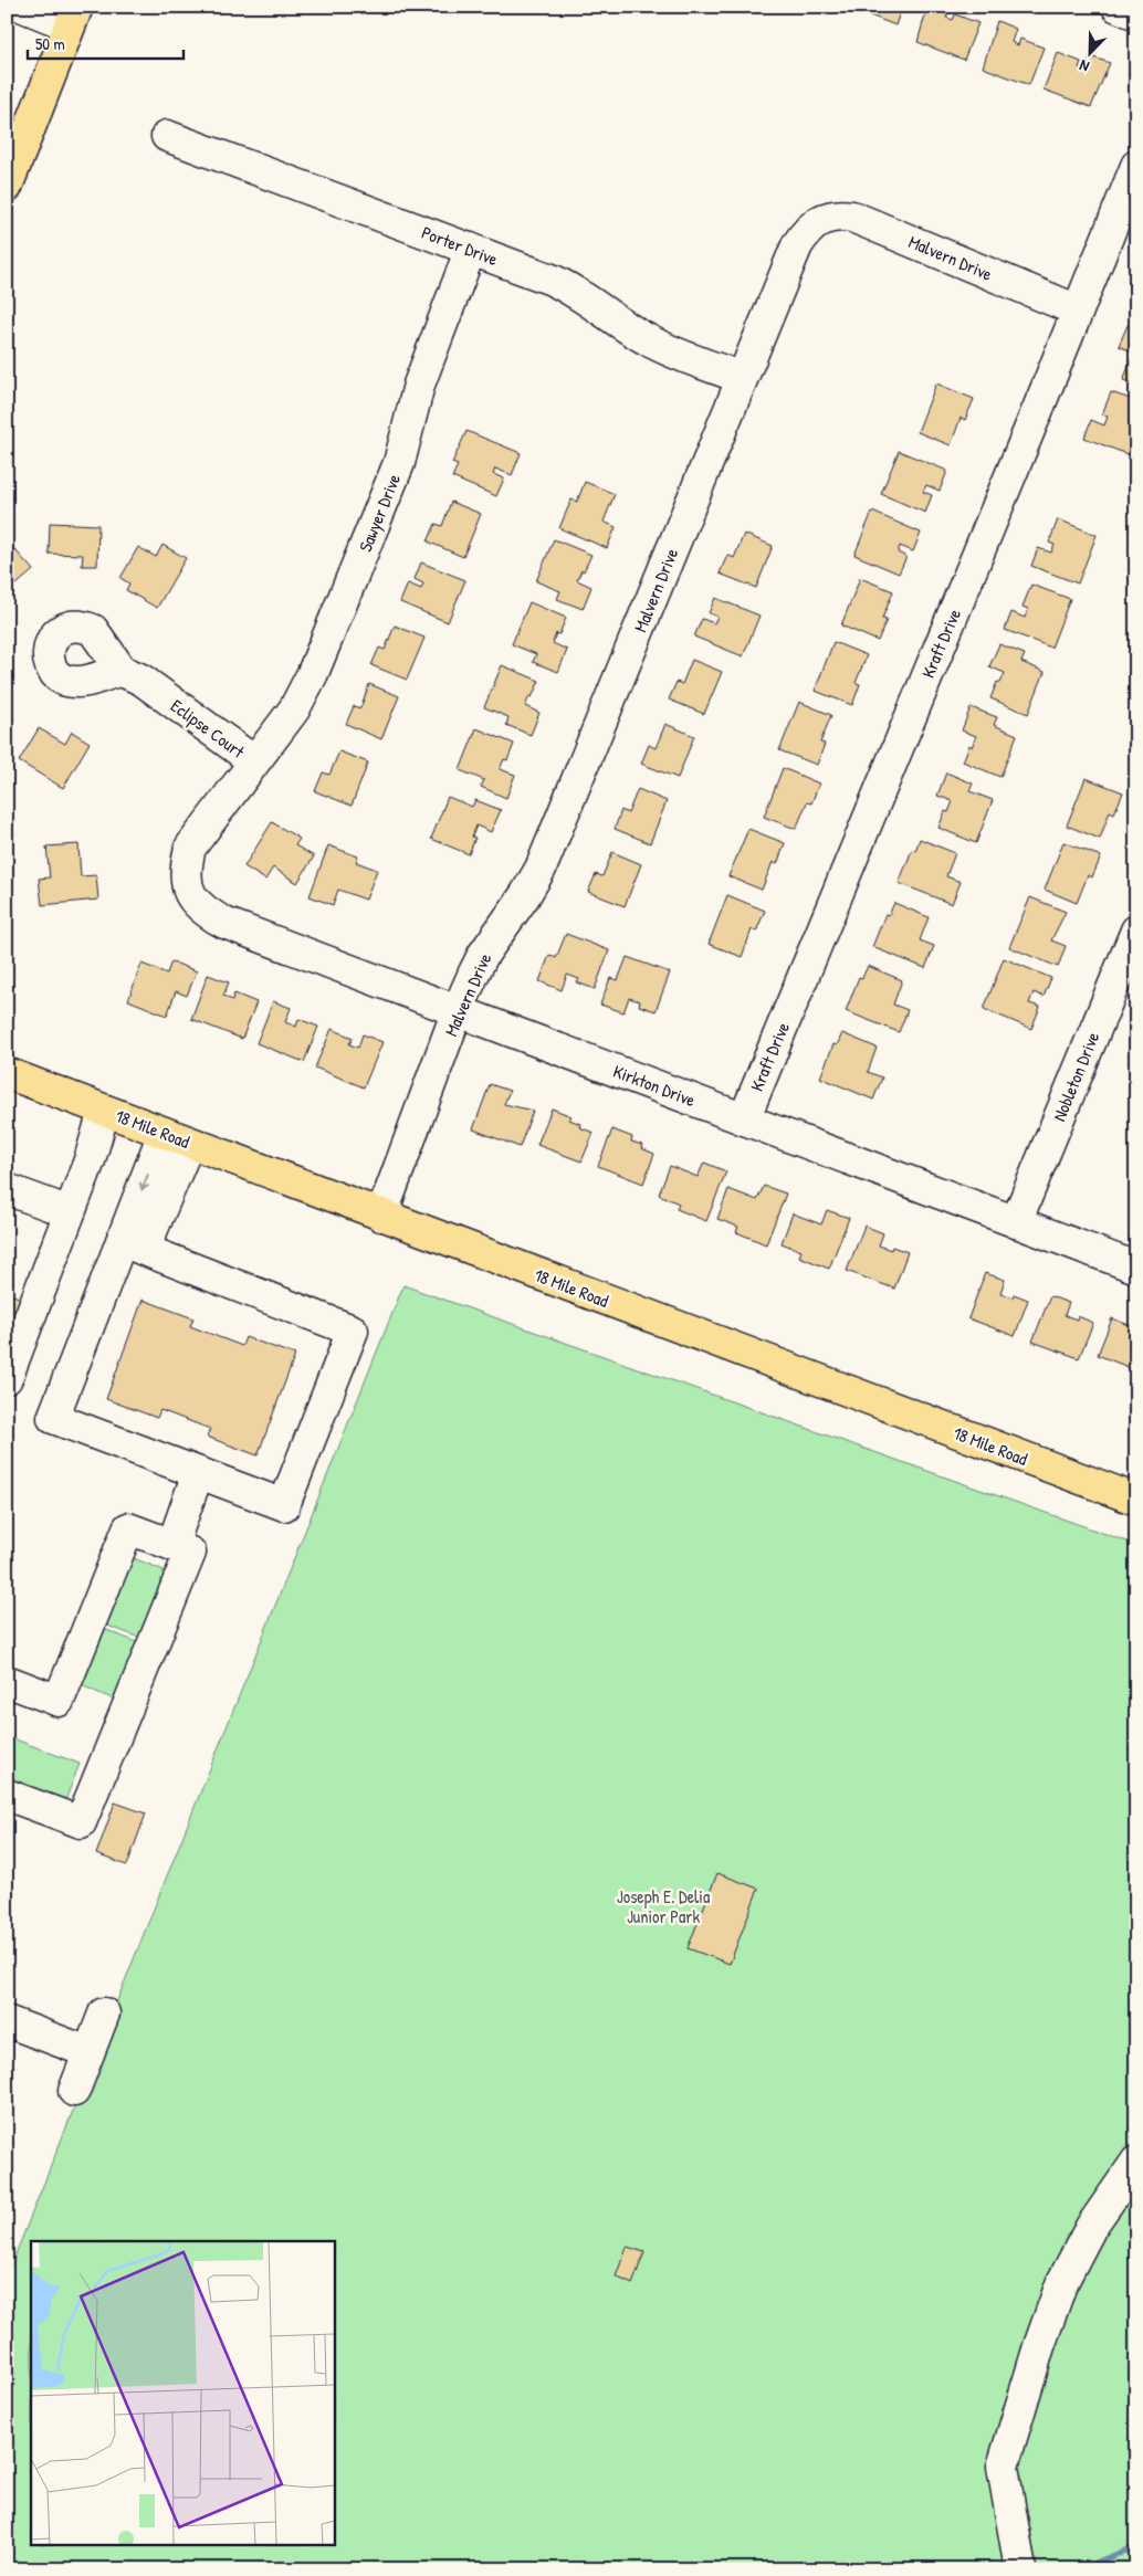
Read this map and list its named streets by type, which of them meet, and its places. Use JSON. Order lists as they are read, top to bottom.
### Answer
{
  "streets": {
    "main road": ["18 Mile Road"],
    "street": [
      "Porter Drive",
      "Malvern Drive",
      "Sawyer Drive",
      "Kraft Drive",
      "Eclipse Court",
      "Nobleton Drive",
      "Kirkton Drive"
    ]
  },
  "crossings": [
    ["Porter Drive", "Malvern Drive"],
    ["Porter Drive", "Sawyer Drive"],
    ["Malvern Drive", "Kraft Drive"],
    ["Malvern Drive", "Kirkton Drive"],
    ["Malvern Drive", "18 Mile Road"],
    ["Sawyer Drive", "Eclipse Court"],
    ["Kraft Drive", "Kirkton Drive"],
    ["Eclipse Court", "Kirkton Drive"],
    ["Nobleton Drive", "Kirkton Drive"]
  ],
  "parks": ["Joseph E. Delia Junior Park"],
  "scale_bar": "50 m",
  "north": "bottom left"
}
